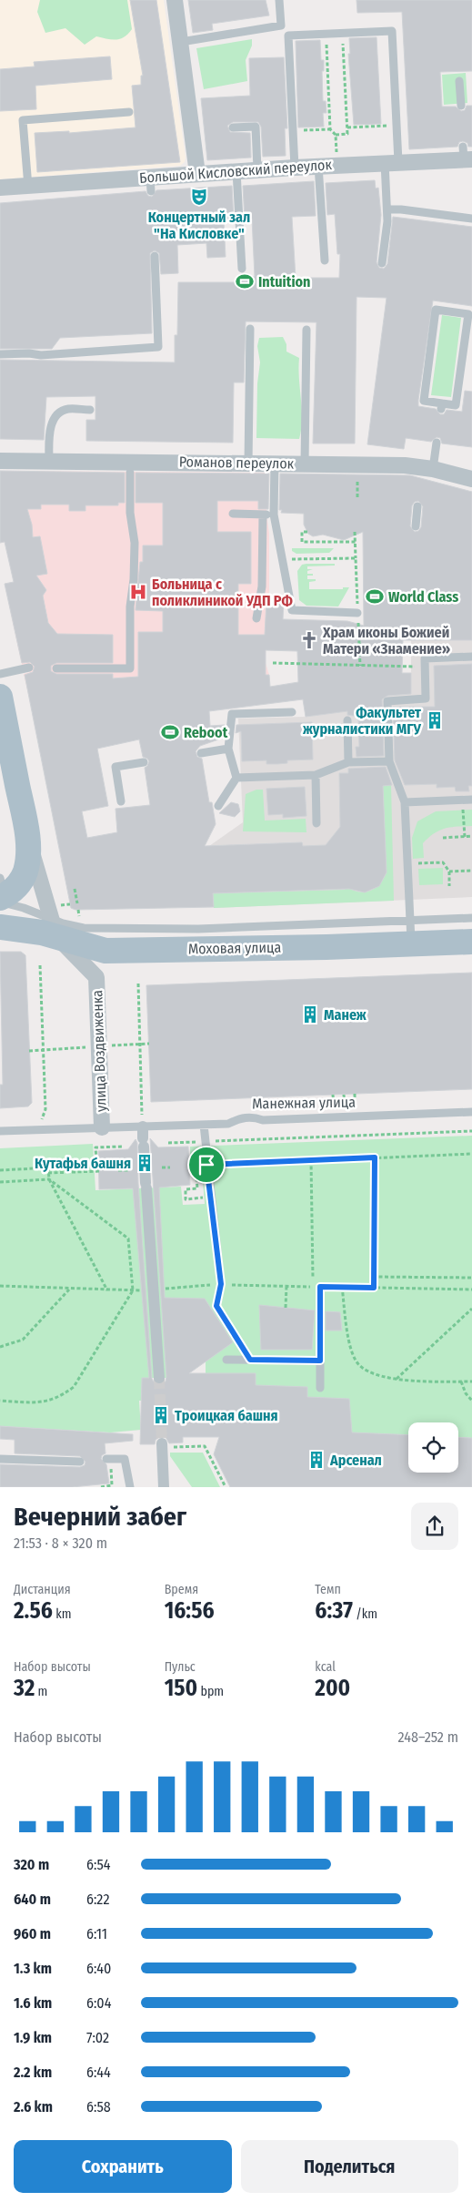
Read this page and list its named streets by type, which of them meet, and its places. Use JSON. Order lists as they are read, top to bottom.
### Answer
{
  "streets": {
    "main road": ["Моховая улица", "улица Воздвиженка"],
    "street": ["Большой Кисловский переулок", "Романов переулок"],
    "lane": ["Манежная улица"]
  },
  "crossings": [
    ["Моховая улица", "улица Воздвиженка"],
    ["улица Воздвиженка", "Манежная улица"]
  ],
  "places": {
    "theatre": ["Концертный зал \"На Кисловке\""],
    "sports": ["Intuition", "World Class", "Reboot"],
    "hospital": ["Больница с поликлиникой УДП РФ"],
    "church": ["Храм иконы Божией Матери «Знамение»"],
    "building": [
      "Факультет журналистики МГУ",
      "Манеж",
      "Кутафья башня",
      "Троицкая башня",
      "Арсенал"
    ]
  },
  "page": {
    "heading": ["Вечерний забег", "21:53 · 8 × 320 m"],
    "stats": [
      ["Дистанция", "2.56 km"],
      ["Время", "16:56"],
      ["Темп", "6:37 /km"],
      ["Набор высоты", "32 m"],
      ["Пульс", "150 bpm"],
      ["kcal", "200"]
    ],
    "chart": ["Набор высоты", "248–252 m"],
    "list": [
      {
        "name": "320 m",
        "note": "6:54"
      },
      {
        "name": "640 m",
        "note": "6:22"
      },
      {
        "name": "960 m",
        "note": "6:11"
      },
      {
        "name": "1.3 km",
        "note": "6:40"
      },
      {
        "name": "1.6 km",
        "note": "6:04"
      },
      {
        "name": "1.9 km",
        "note": "7:02"
      },
      {
        "name": "2.2 km",
        "note": "6:44"
      },
      {
        "name": "2.6 km",
        "note": "6:58"
      }
    ],
    "buttons": ["Сохранить", "Поделиться"]
  }
}
